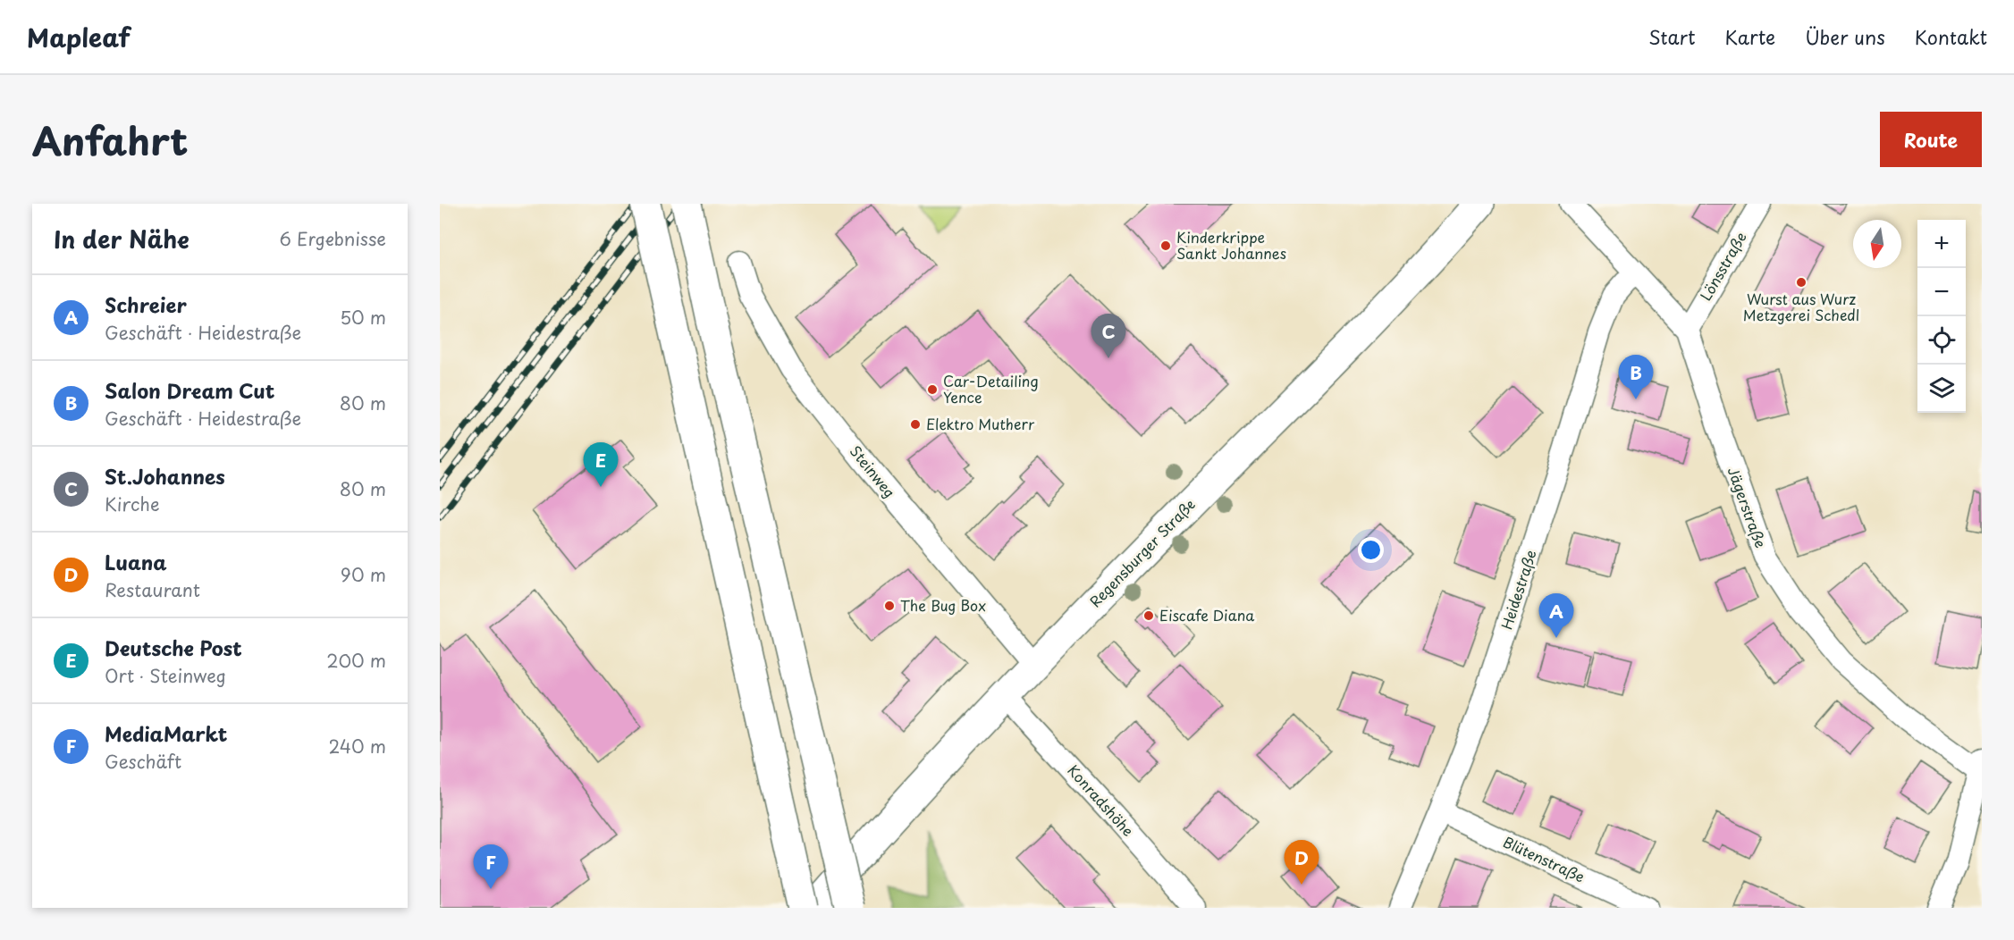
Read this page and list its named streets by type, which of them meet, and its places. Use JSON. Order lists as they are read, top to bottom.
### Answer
{
  "streets": {
    "main road": ["Regensburger Straße"],
    "street": [
      "Lönsstraße",
      "Steinweg",
      "Jägerstraße",
      "Heidestraße",
      "Konradshöhe",
      "Blütenstraße"
    ]
  },
  "crossings": [
    ["Lönsstraße", "Jägerstraße"],
    ["Steinweg", "Regensburger Straße"],
    ["Jägerstraße", "Heidestraße"],
    ["Regensburger Straße", "Konradshöhe"],
    ["Heidestraße", "Blütenstraße"]
  ],
  "places": [
    "Kinderkrippe Sankt Johannes",
    "Wurst aus Wurz Metzgerei Schedl",
    "Car-Detailing Yence",
    "Elektro Mutherr",
    "The Bug Box",
    "Eiscafe Diana"
  ],
  "north": "bottom",
  "page": {
    "header": "Mapleaf",
    "nav": [
      "Start",
      "Karte",
      "Über uns",
      "Kontakt"
    ],
    "title": "Anfahrt",
    "buttons": "Route",
    "heading": ["In der Nähe", "6 Ergebnisse"],
    "map_buttons": ["+", "−"],
    "list": [
      {
        "mark": "A",
        "name": "Schreier",
        "note": "Geschäft · Heidestraße",
        "value": "50 m"
      },
      {
        "mark": "B",
        "name": "Salon Dream Cut",
        "note": "Geschäft · Heidestraße",
        "value": "80 m"
      },
      {
        "mark": "C",
        "name": "St.Johannes",
        "note": "Kirche",
        "value": "80 m"
      },
      {
        "mark": "D",
        "name": "Luana",
        "note": "Restaurant",
        "value": "90 m"
      },
      {
        "mark": "E",
        "name": "Deutsche Post",
        "note": "Ort · Steinweg",
        "value": "200 m"
      },
      {
        "mark": "F",
        "name": "MediaMarkt",
        "note": "Geschäft",
        "value": "240 m"
      }
    ],
    "pins": [
      "C",
      "B",
      "E",
      "A",
      "D",
      "F"
    ]
  }
}
